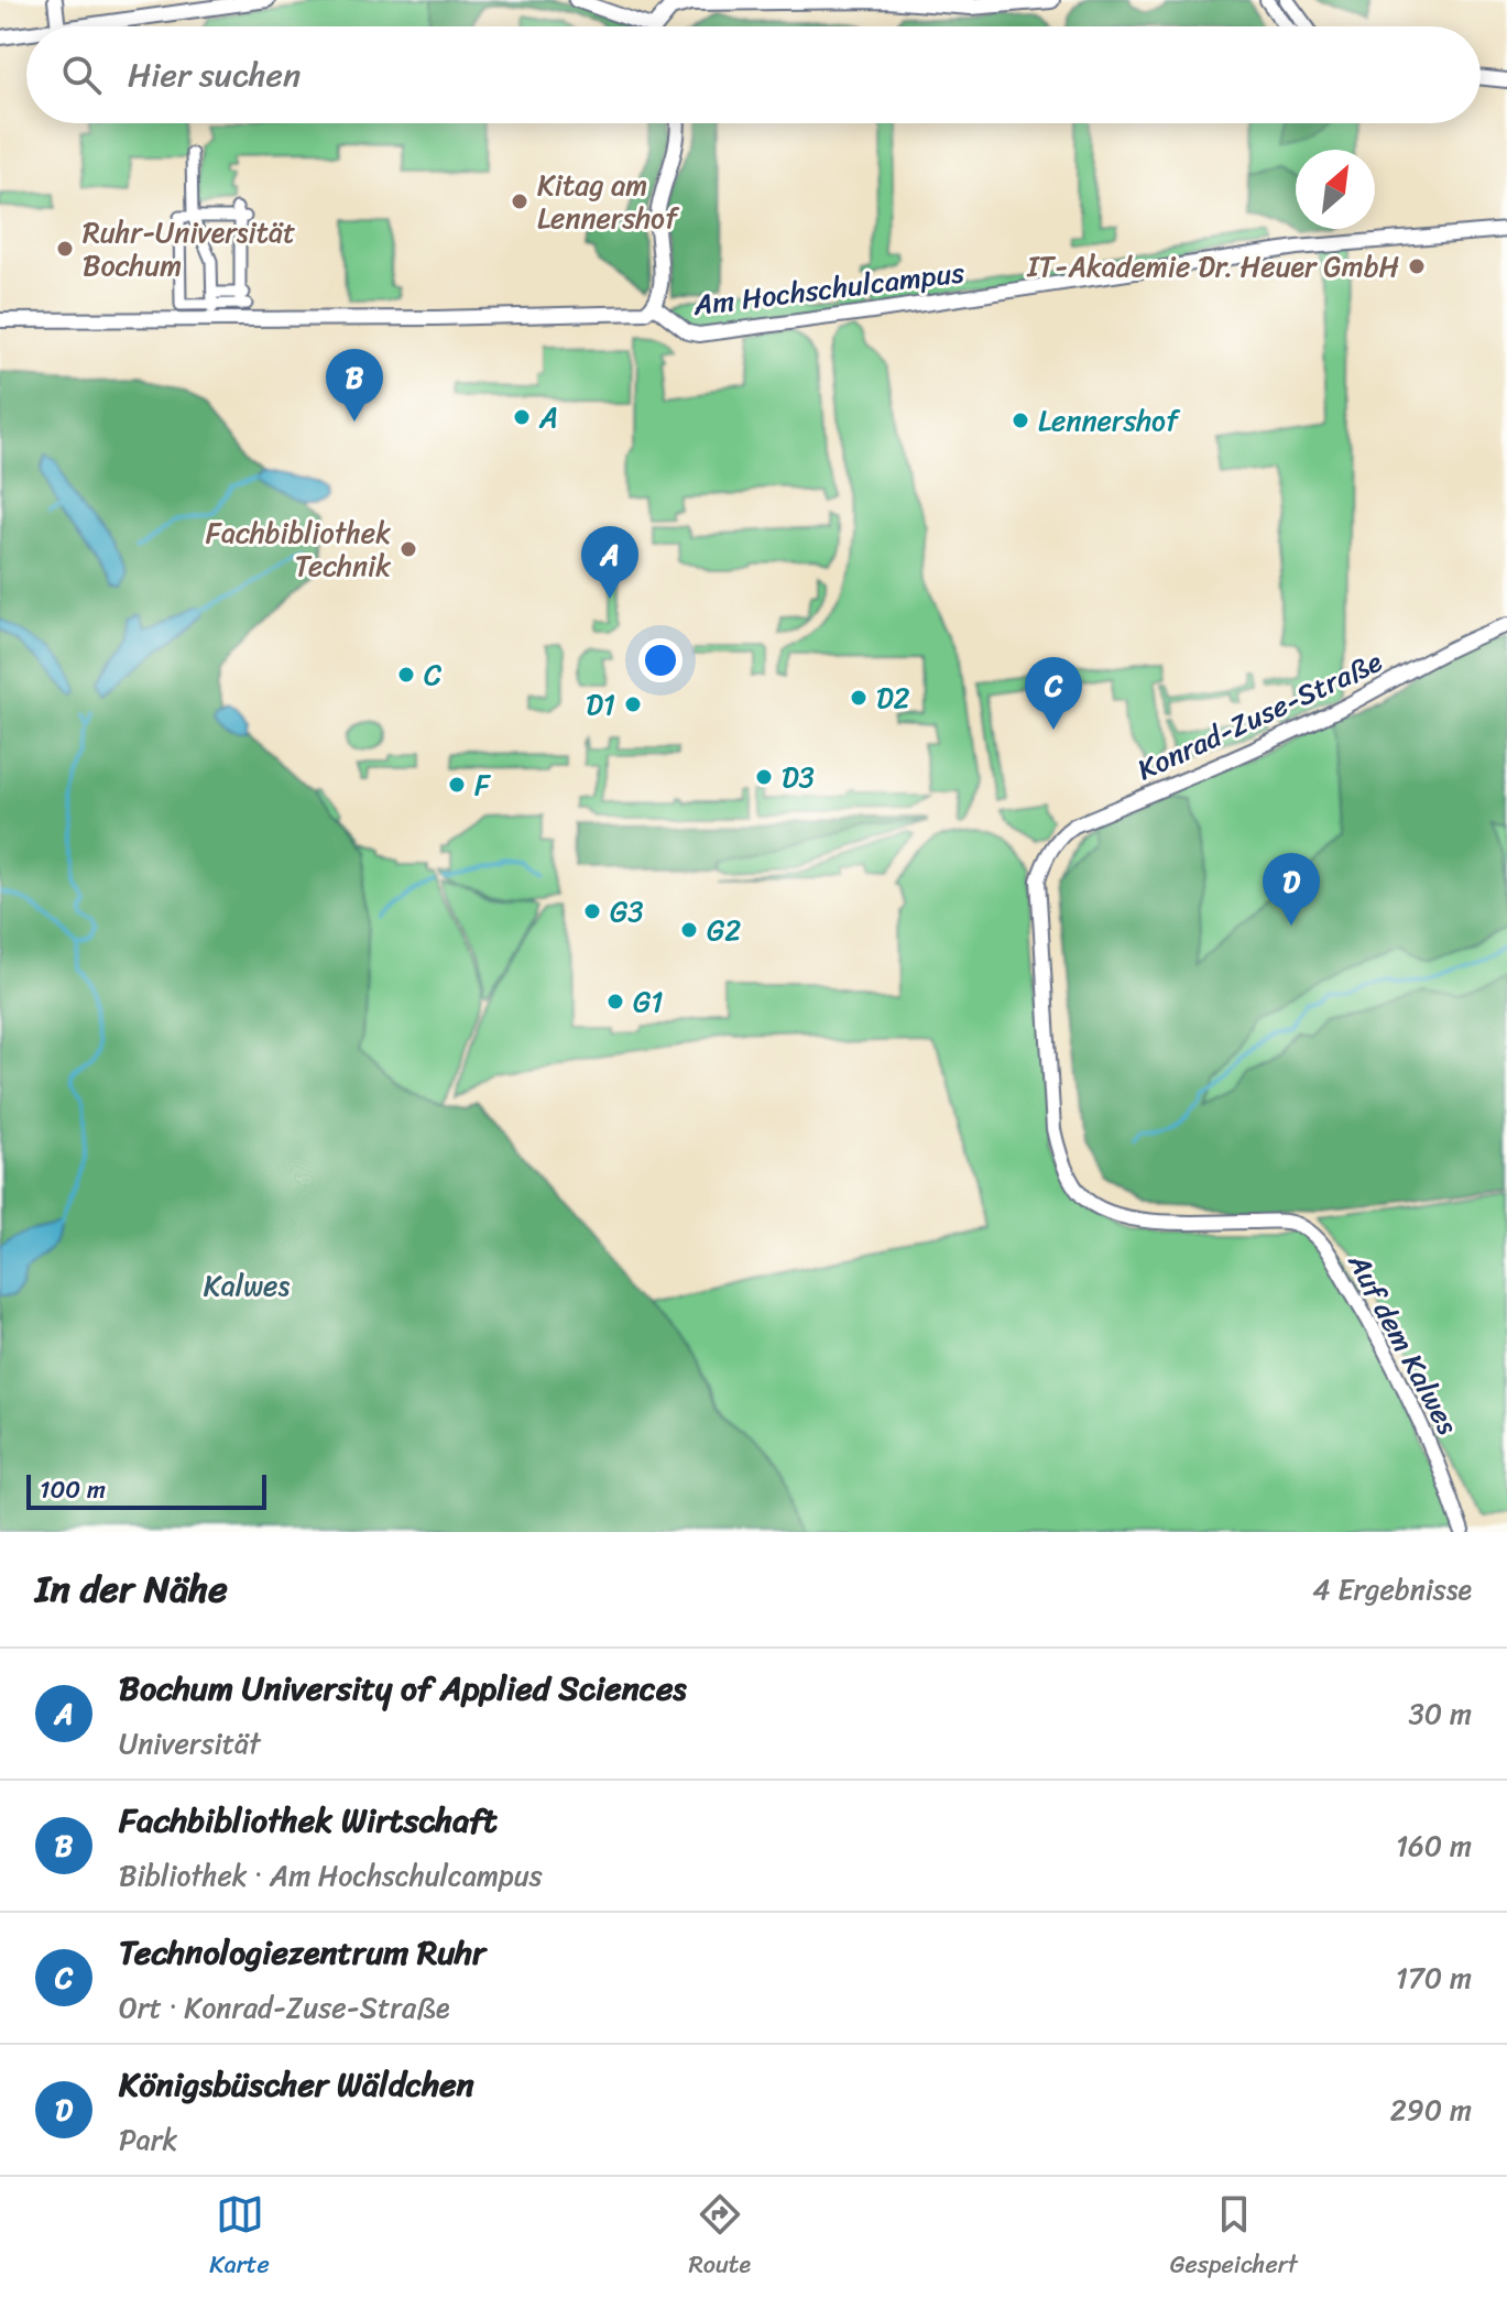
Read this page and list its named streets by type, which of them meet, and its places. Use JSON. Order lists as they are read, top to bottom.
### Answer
{
  "streets": {
    "street": ["Am Hochschulcampus", "Konrad-Zuse-Straße", "Auf dem Kalwes"]
  },
  "crossings": [
    ["Konrad-Zuse-Straße", "Auf dem Kalwes"]
  ],
  "parks": ["Kalwes"],
  "places": [
    "Kitag am Lennershof",
    "Ruhr-Universität Bochum",
    "IT-Akademie Dr. Heuer GmbH",
    "A",
    "Lennershof",
    "Fachbibliothek Technik",
    "C",
    "D2",
    "D1",
    "D3",
    "F",
    "G3",
    "G2",
    "G1"
  ],
  "scale_bar": "100 m",
  "north": "top right",
  "page": {
    "search": "Hier suchen",
    "pins": [
      "B",
      "A",
      "C",
      "D"
    ],
    "scale": "100 m",
    "heading": ["In der Nähe", "4 Ergebnisse"],
    "list": [
      {
        "mark": "A",
        "name": "Bochum University of Applied Sciences",
        "note": "Universität",
        "value": "30 m"
      },
      {
        "mark": "B",
        "name": "Fachbibliothek Wirtschaft",
        "note": "Bibliothek · Am Hochschulcampus",
        "value": "160 m"
      },
      {
        "mark": "C",
        "name": "Technologiezentrum Ruhr",
        "note": "Ort · Konrad-Zuse-Straße",
        "value": "170 m"
      },
      {
        "mark": "D",
        "name": "Königsbüscher Wäldchen",
        "note": "Park",
        "value": "290 m"
      }
    ],
    "nav": ["Karte", "Route", "Gespeichert"]
  }
}
